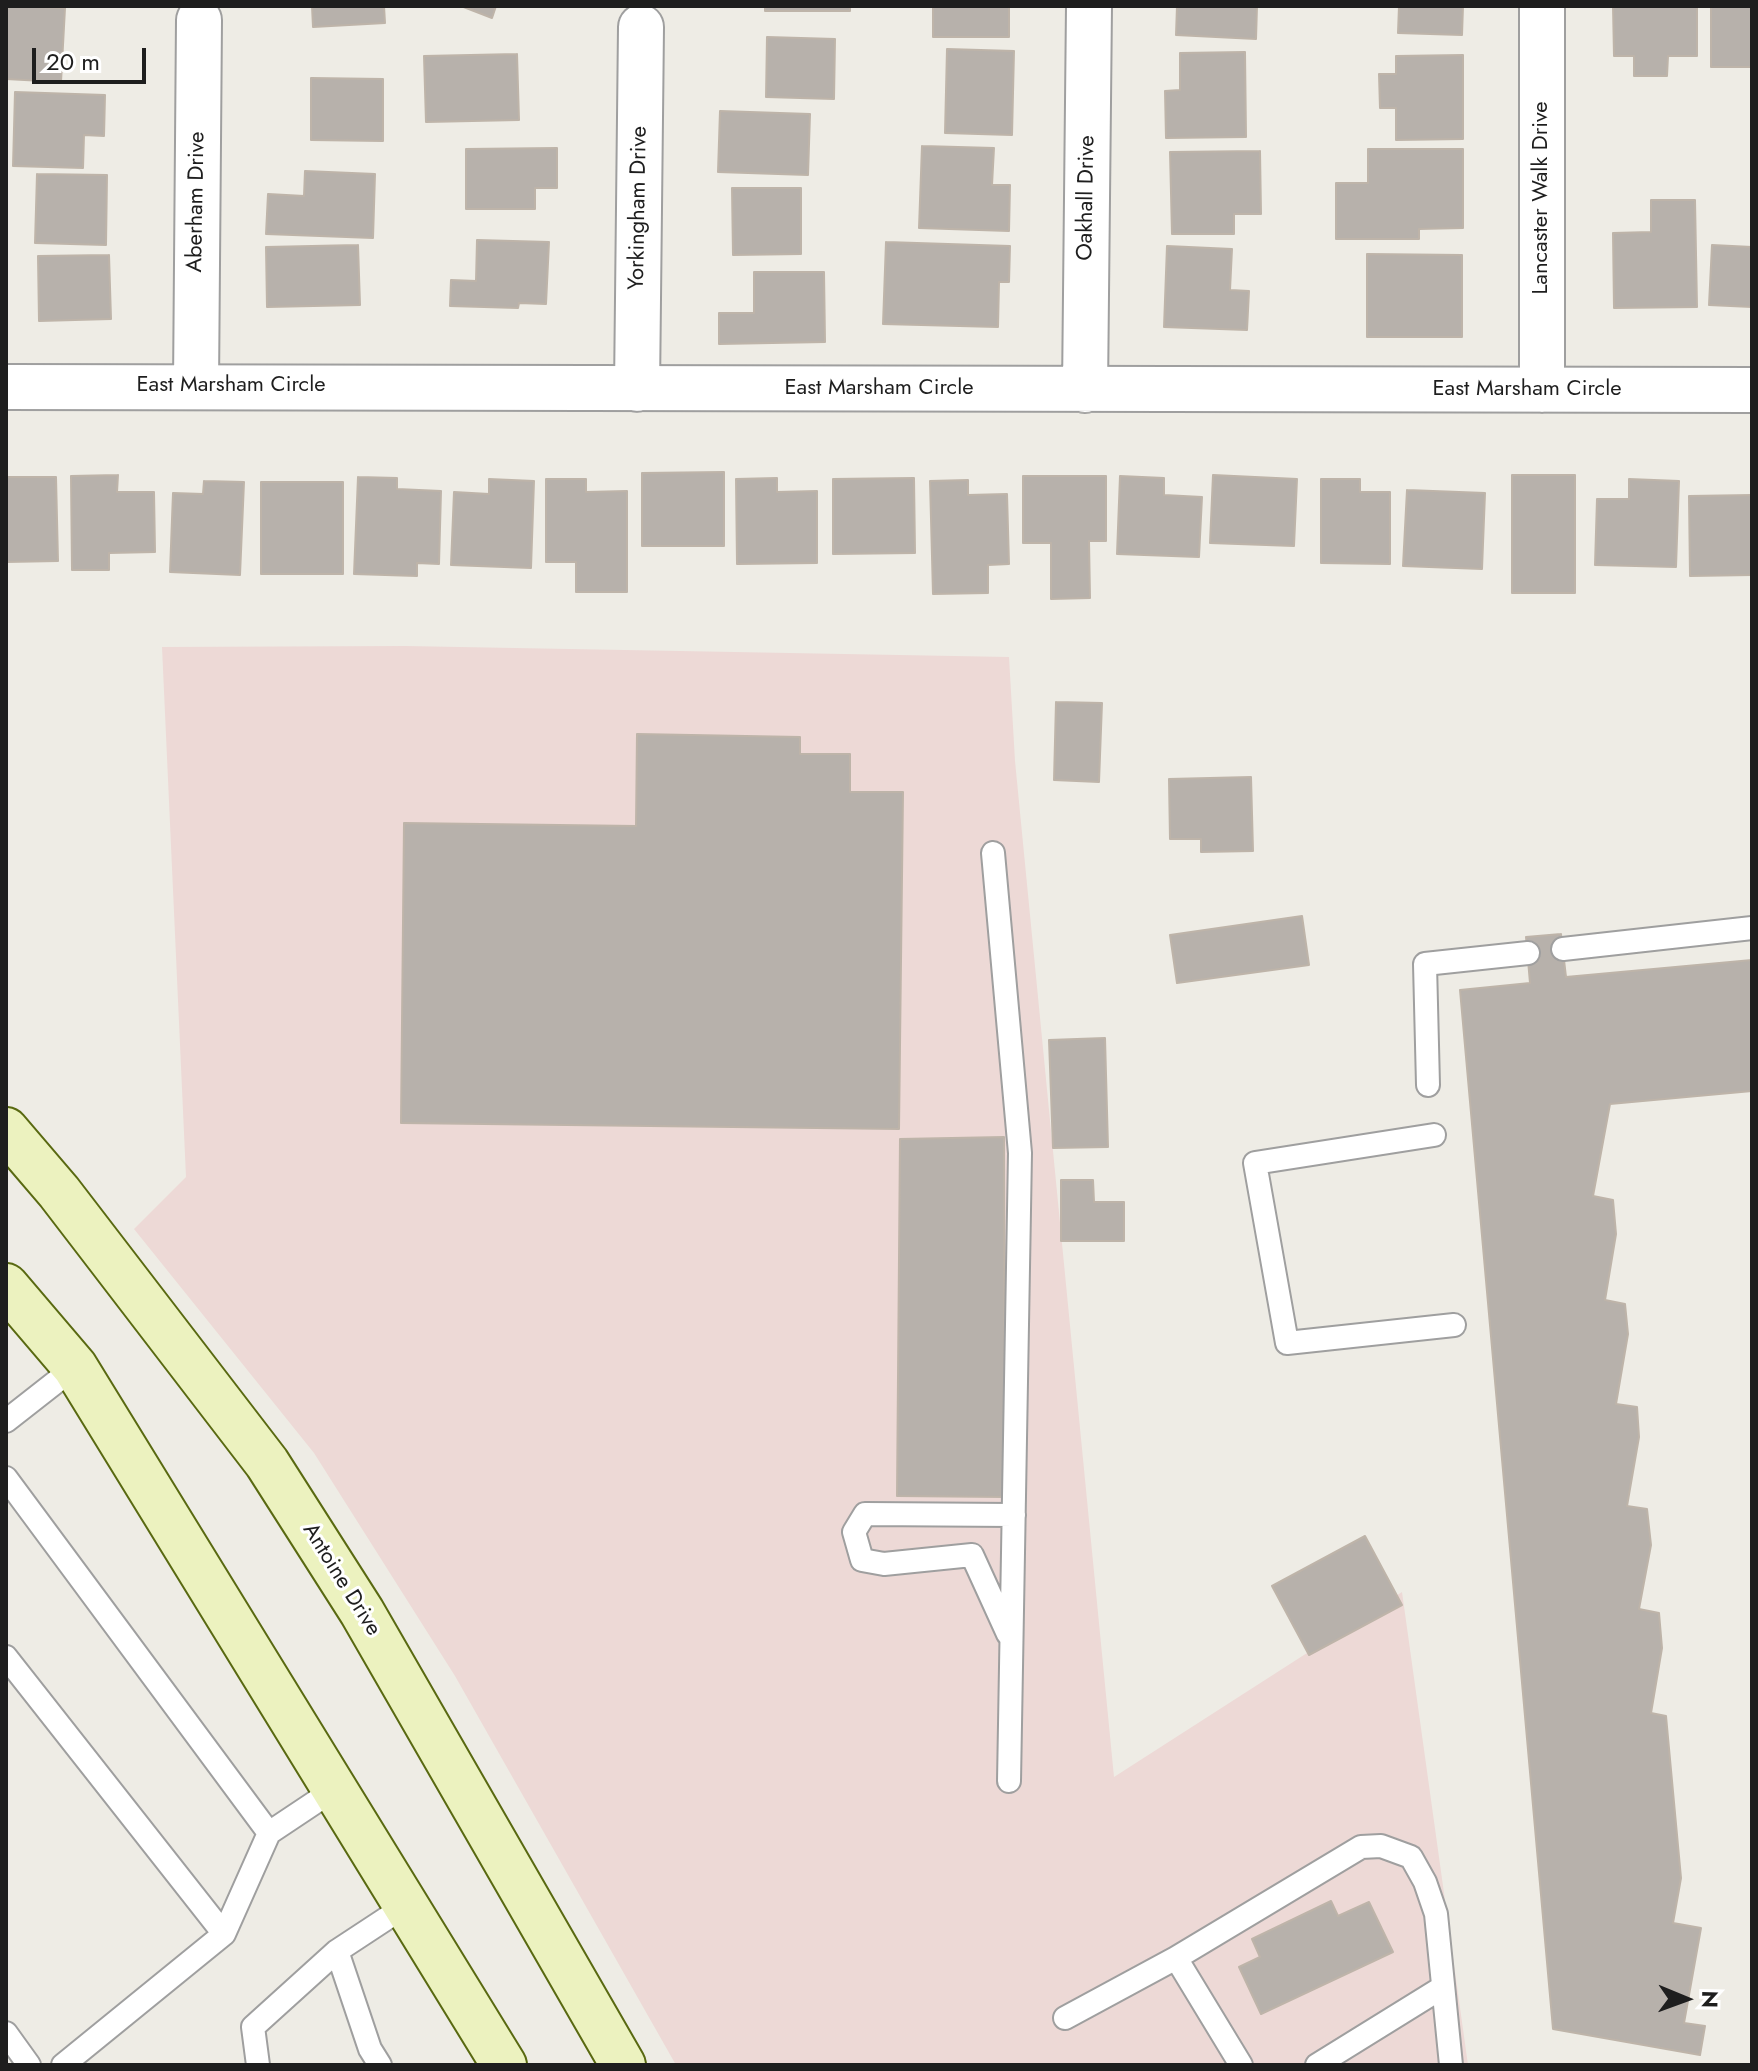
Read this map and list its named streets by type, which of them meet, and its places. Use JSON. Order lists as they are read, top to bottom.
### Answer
{
  "streets": {
    "main road": ["Antoine Drive"],
    "street": [
      "Oakhall Drive",
      "Lancaster Walk Drive",
      "Aberham Drive",
      "Yorkingham Drive",
      "East Marsham Circle"
    ]
  },
  "crossings": [
    ["Oakhall Drive", "East Marsham Circle"],
    ["Lancaster Walk Drive", "East Marsham Circle"],
    ["Aberham Drive", "East Marsham Circle"],
    ["Yorkingham Drive", "East Marsham Circle"]
  ],
  "scale_bar": "20 m",
  "north": "right"
}
